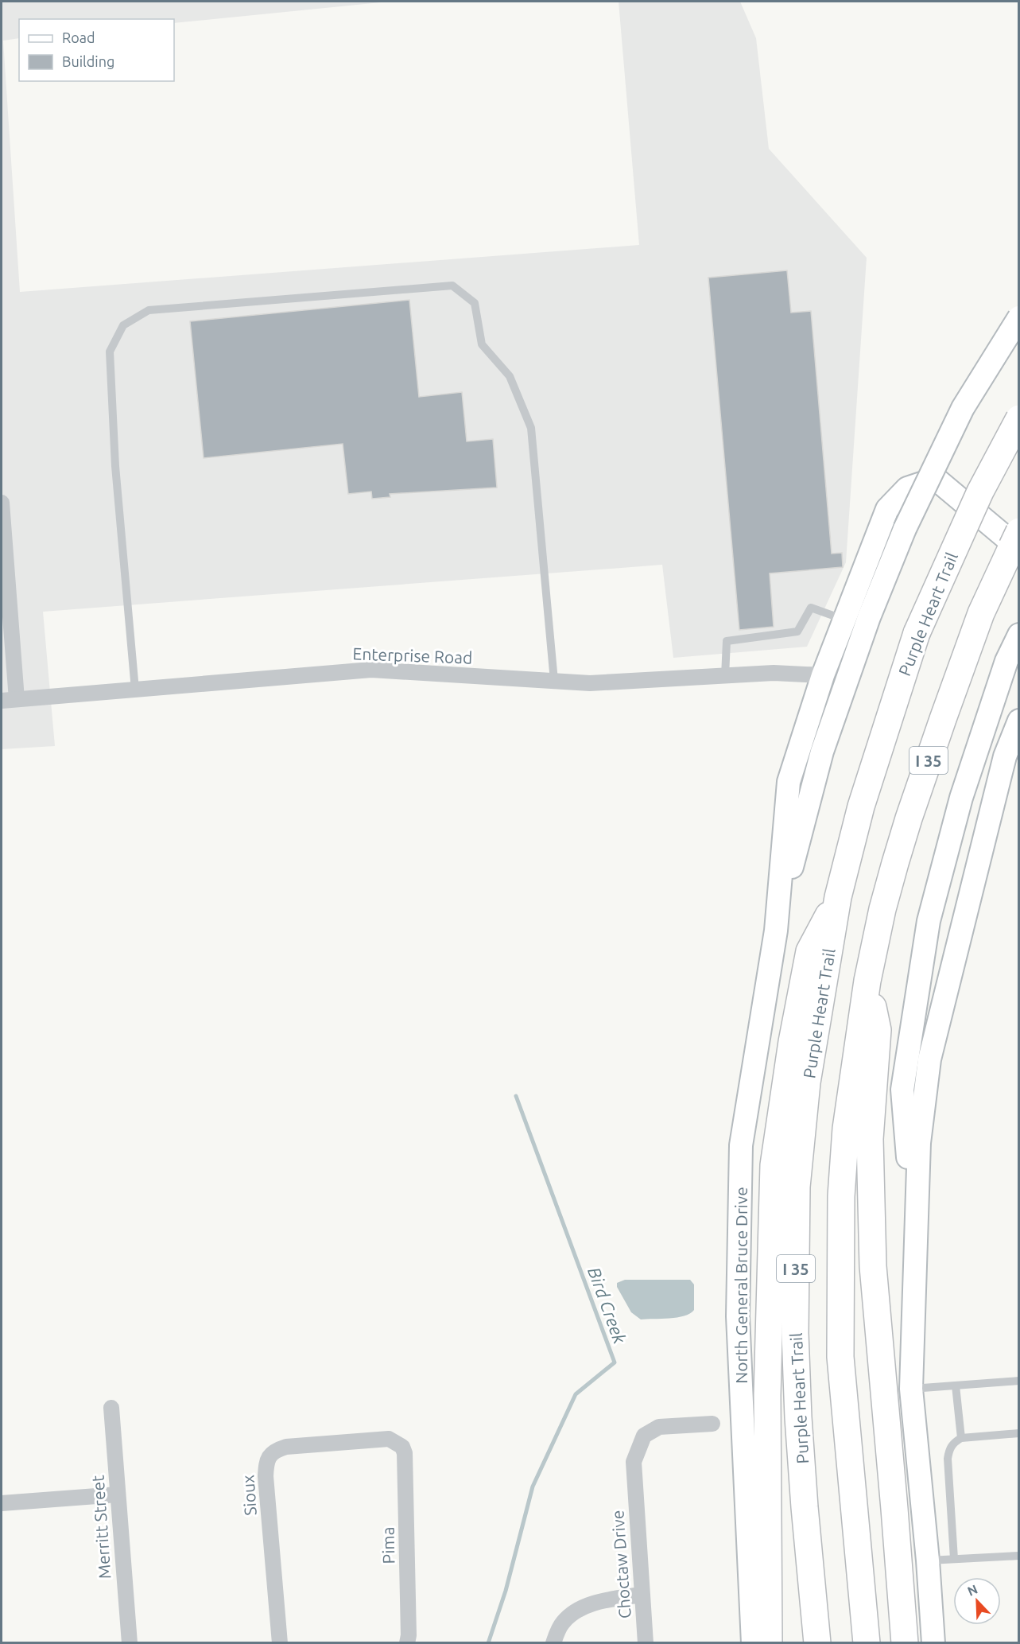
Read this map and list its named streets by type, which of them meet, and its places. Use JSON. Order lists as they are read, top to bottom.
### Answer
{
  "streets": {
    "highway": ["Purple Heart Trail", "I 35"],
    "main road": ["North General Bruce Drive"],
    "street": [
      "Enterprise Road",
      "Sioux",
      "Merritt Street",
      "Pima",
      "Choctaw Drive"
    ]
  },
  "crossings": [
    ["Sioux", "Pima"]
  ],
  "water": ["Bird Creek"],
  "legend": ["Road", "Building"],
  "north": "top left"
}
